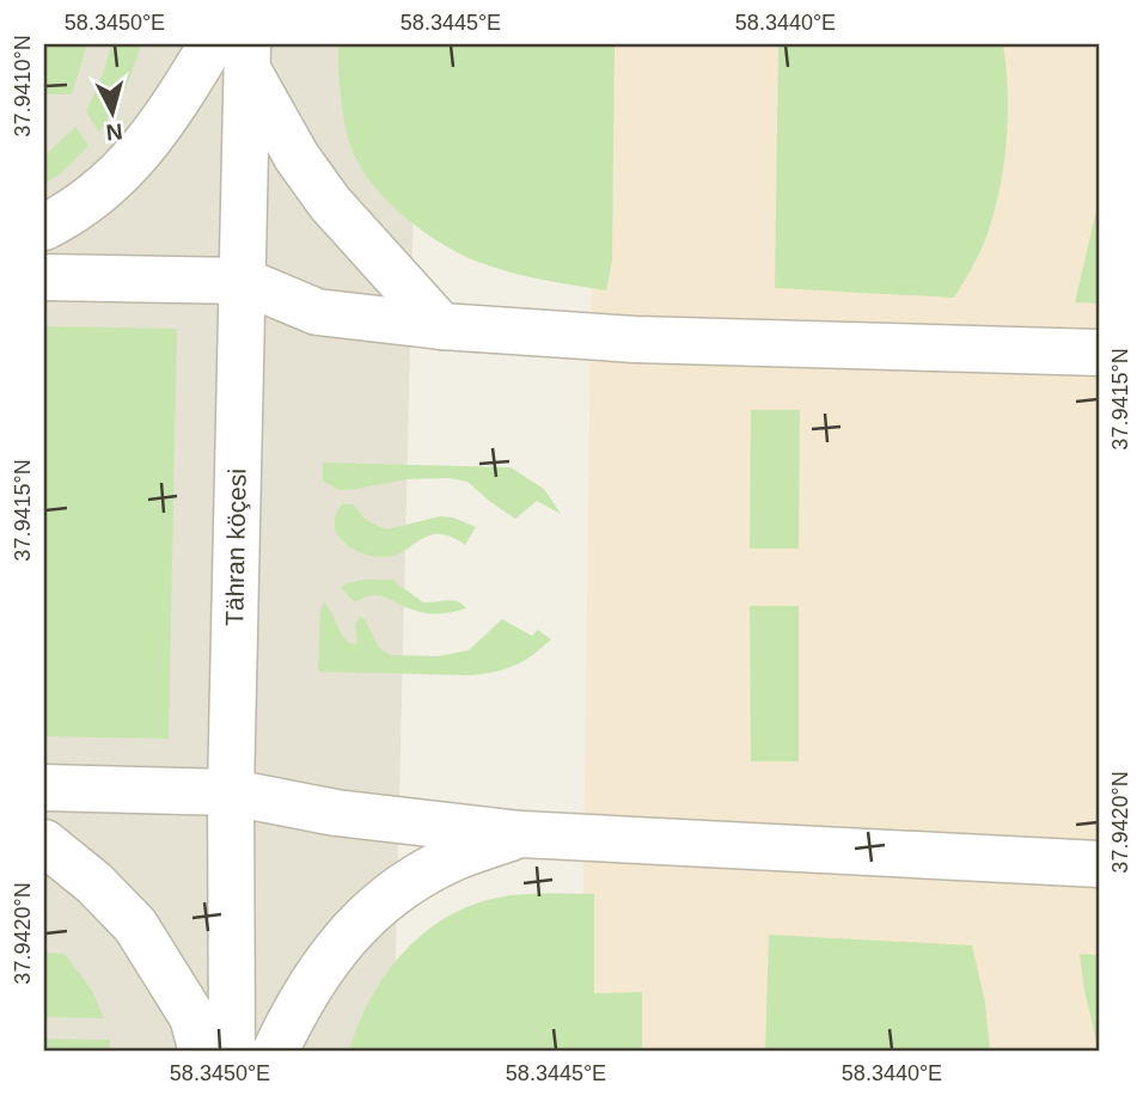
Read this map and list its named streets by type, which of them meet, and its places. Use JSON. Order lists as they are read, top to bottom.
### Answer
{
  "streets": {
    "street": ["Tähran köçesi"]
  },
  "north": "bottom",
  "coordinates": [
    "58.3450°E",
    "58.3445°E",
    "58.3440°E",
    "37.9410°N",
    "37.9415°N",
    "37.9420°N"
  ]
}
